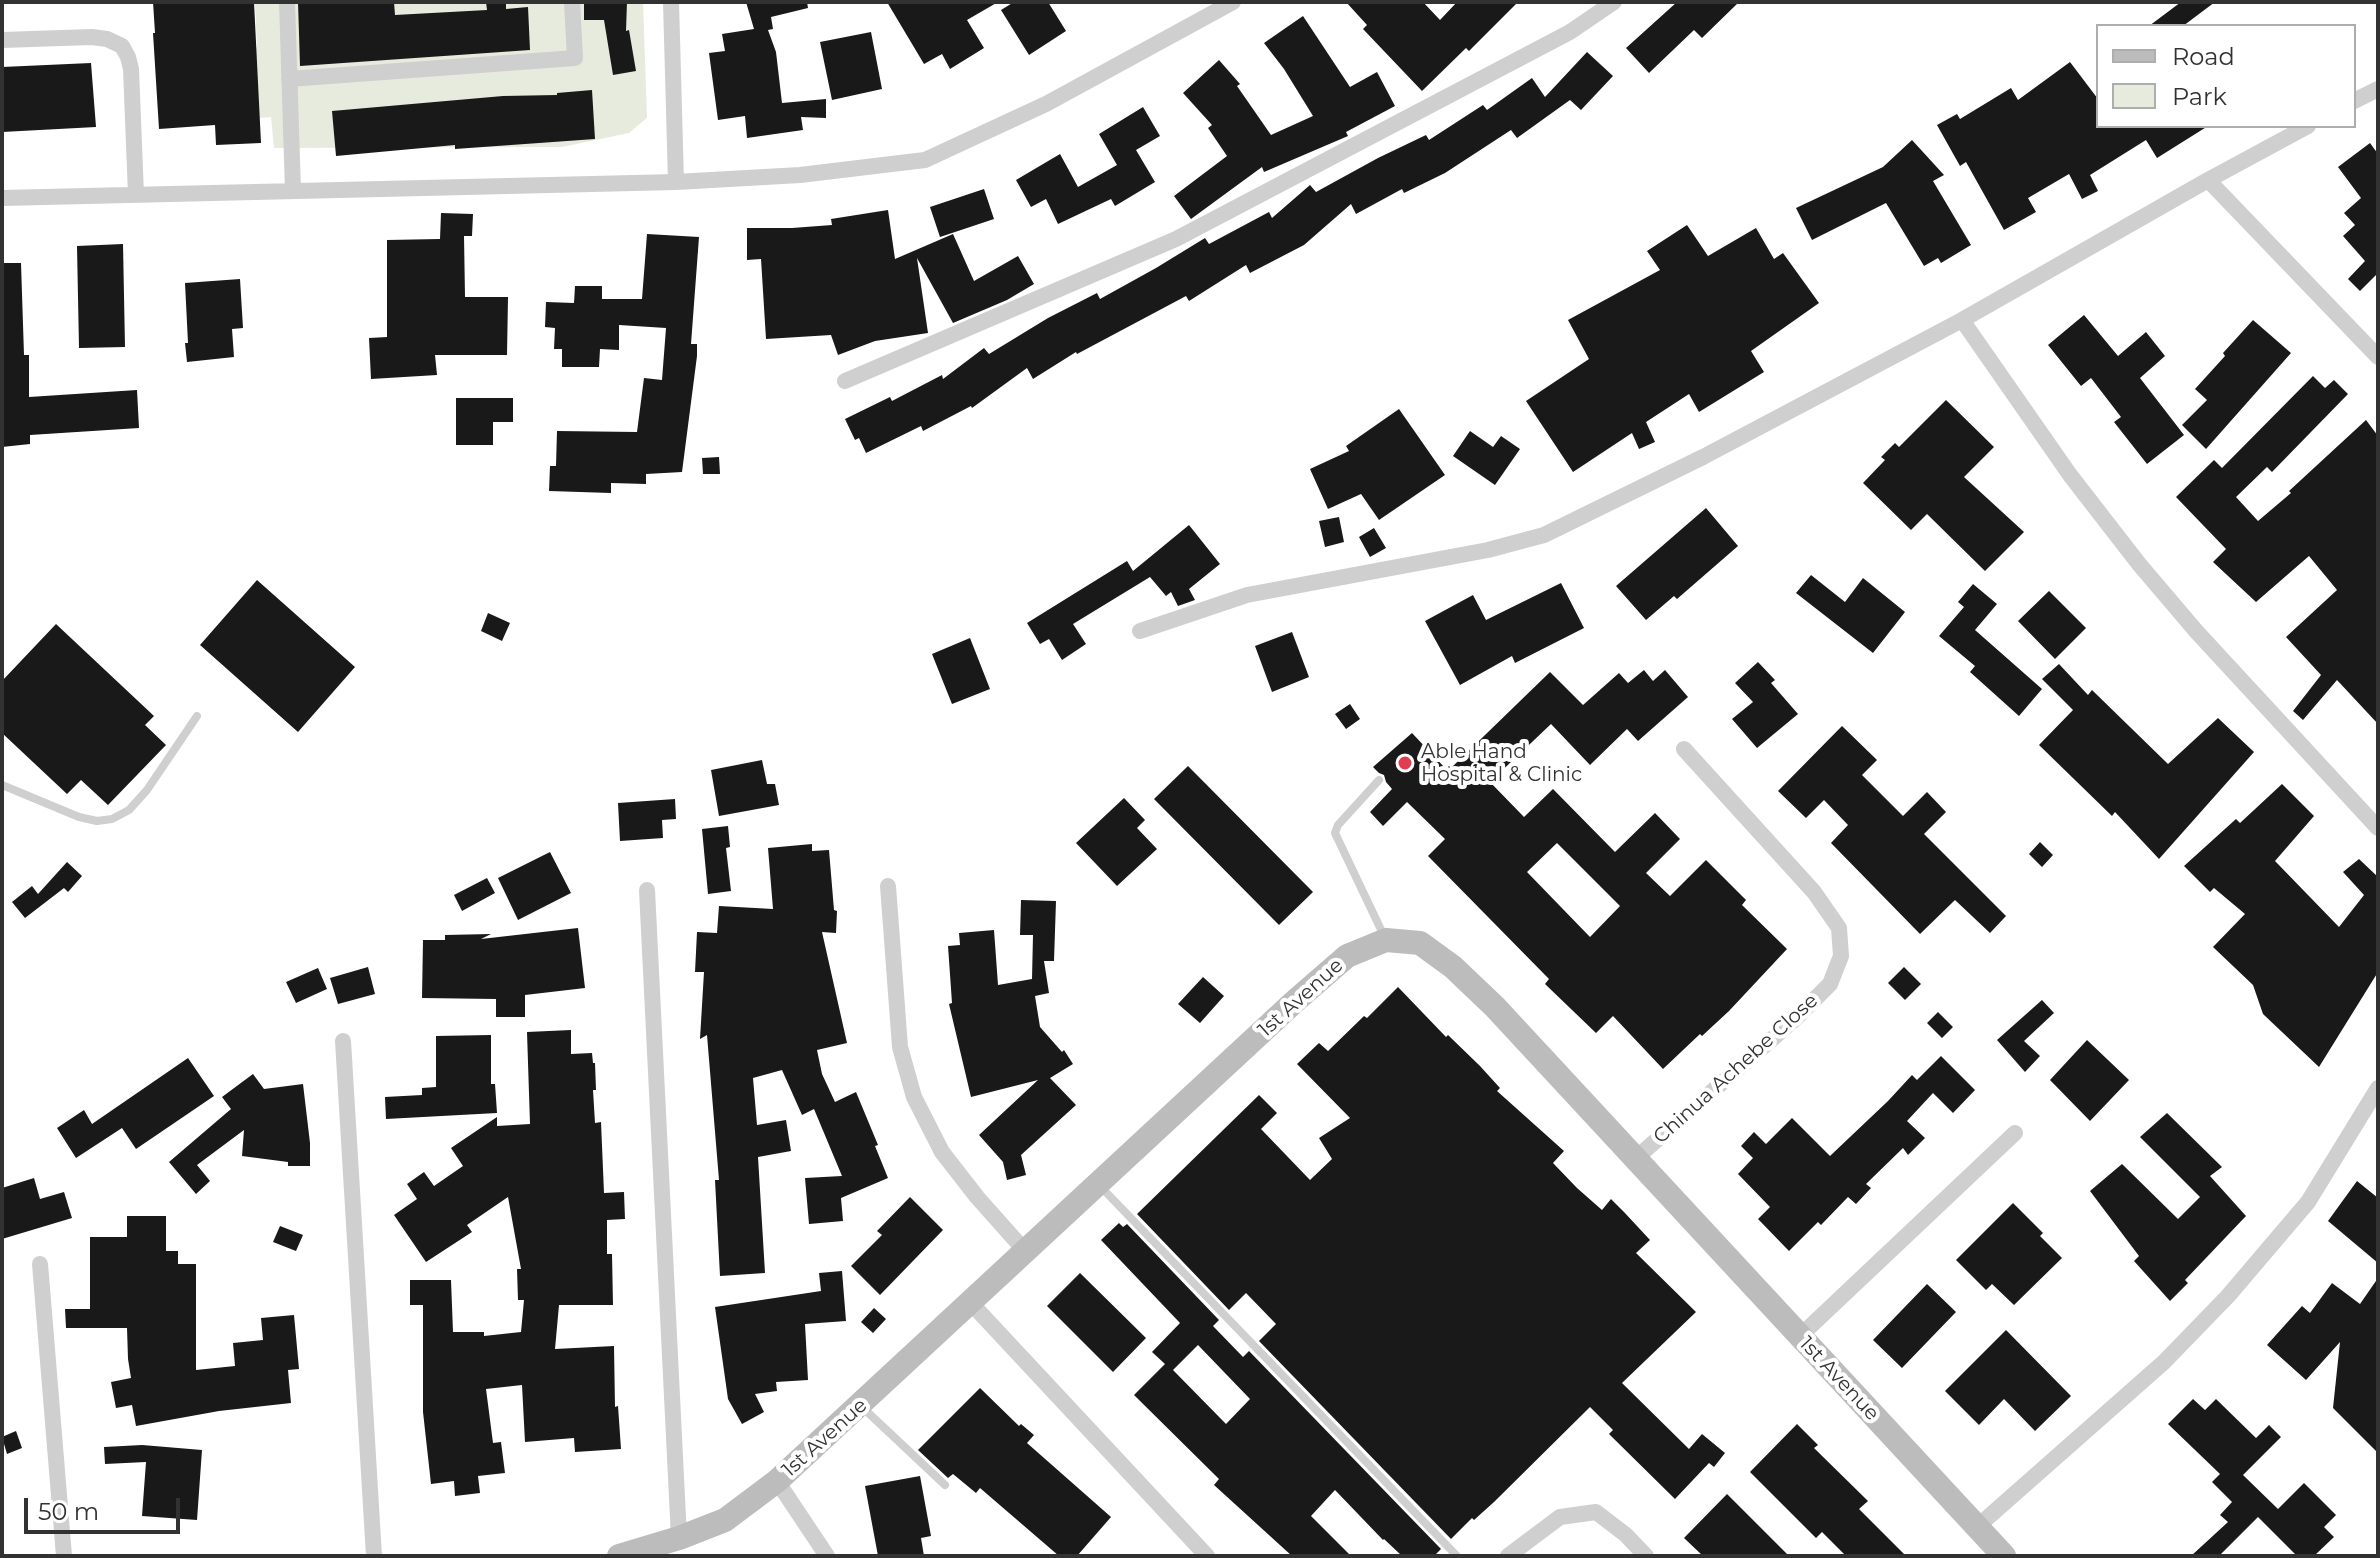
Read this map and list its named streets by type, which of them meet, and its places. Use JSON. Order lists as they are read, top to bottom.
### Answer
{
  "streets": {
    "street": ["1st Avenue", "Chinua Achebe Close"]
  },
  "crossings": [
    ["1st Avenue", "Chinua Achebe Close"]
  ],
  "places": ["Able Hand Hospital & Clinic"],
  "legend": ["Road", "Park"],
  "scale_bar": "50 m"
}
